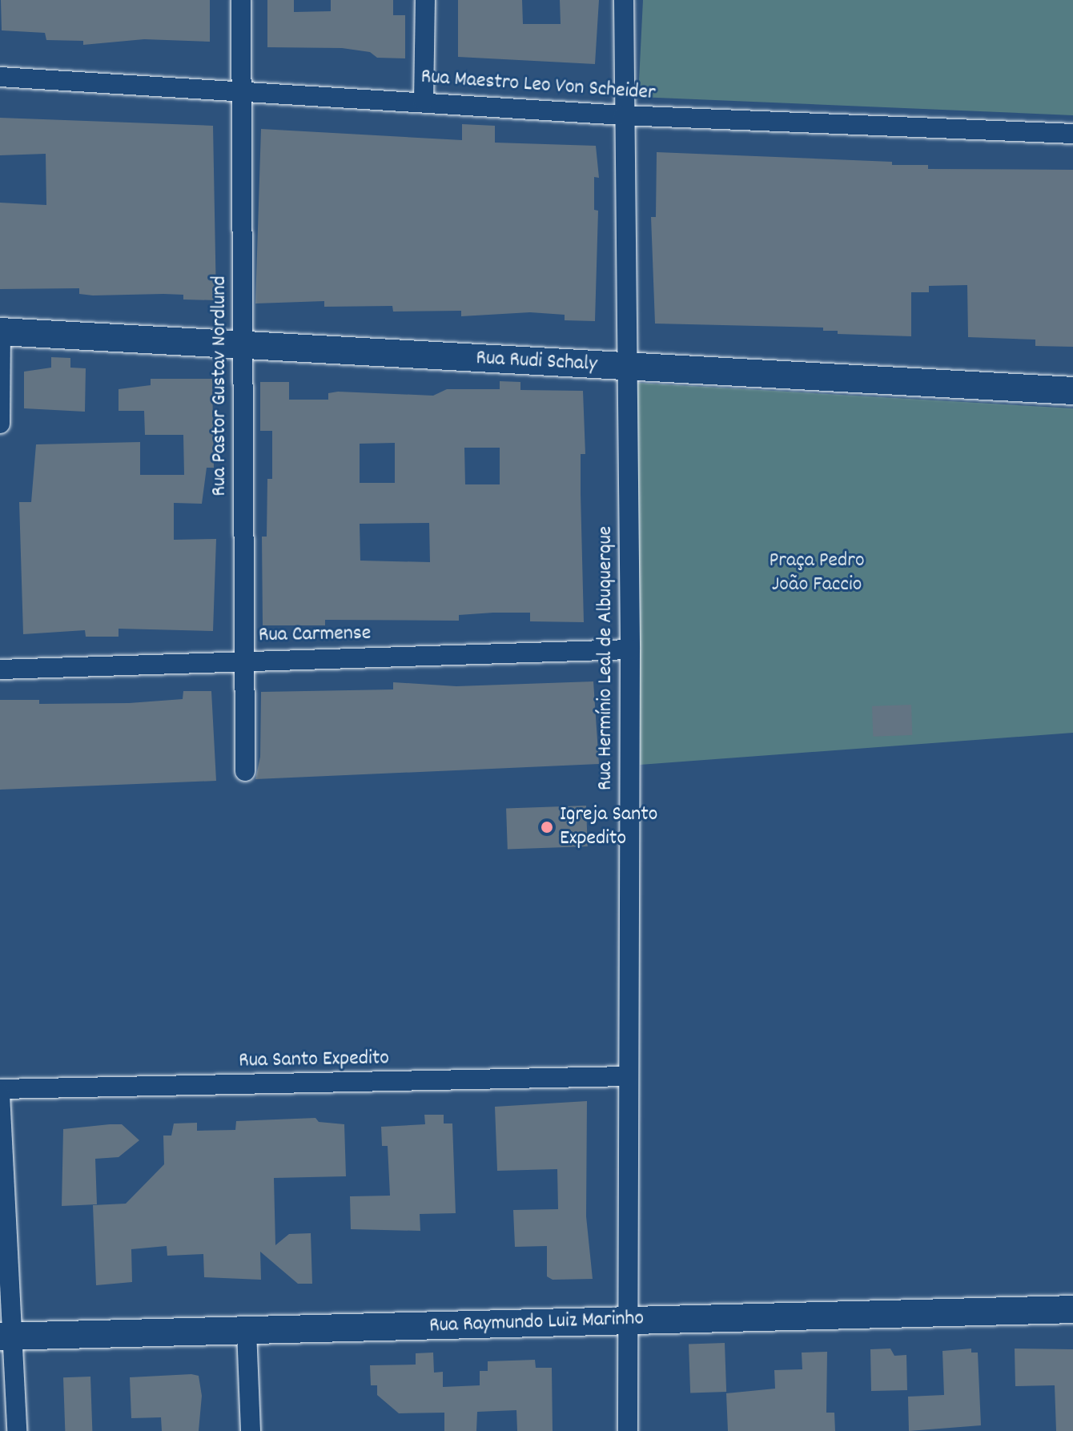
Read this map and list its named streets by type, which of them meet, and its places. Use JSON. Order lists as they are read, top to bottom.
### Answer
{
  "streets": {
    "street": [
      "Rua Maestro Leo Von Scheider",
      "Rua Rudi Schaly",
      "Rua Pastor Gustav Nordlund",
      "Rua Carmense",
      "Rua Hermínio Leal de Albuquerque",
      "Rua Santo Expedito",
      "Rua Raymundo Luiz Marinho"
    ]
  },
  "crossings": [
    ["Rua Maestro Leo Von Scheider", "Rua Pastor Gustav Nordlund"],
    ["Rua Maestro Leo Von Scheider", "Rua Hermínio Leal de Albuquerque"],
    ["Rua Rudi Schaly", "Rua Pastor Gustav Nordlund"],
    ["Rua Rudi Schaly", "Rua Hermínio Leal de Albuquerque"],
    ["Rua Pastor Gustav Nordlund", "Rua Carmense"],
    ["Rua Carmense", "Rua Hermínio Leal de Albuquerque"],
    ["Rua Hermínio Leal de Albuquerque", "Rua Santo Expedito"],
    ["Rua Hermínio Leal de Albuquerque", "Rua Raymundo Luiz Marinho"]
  ],
  "parks": ["Praça Pedro João Faccio"],
  "places": ["Igreja Santo Expedito"]
}
